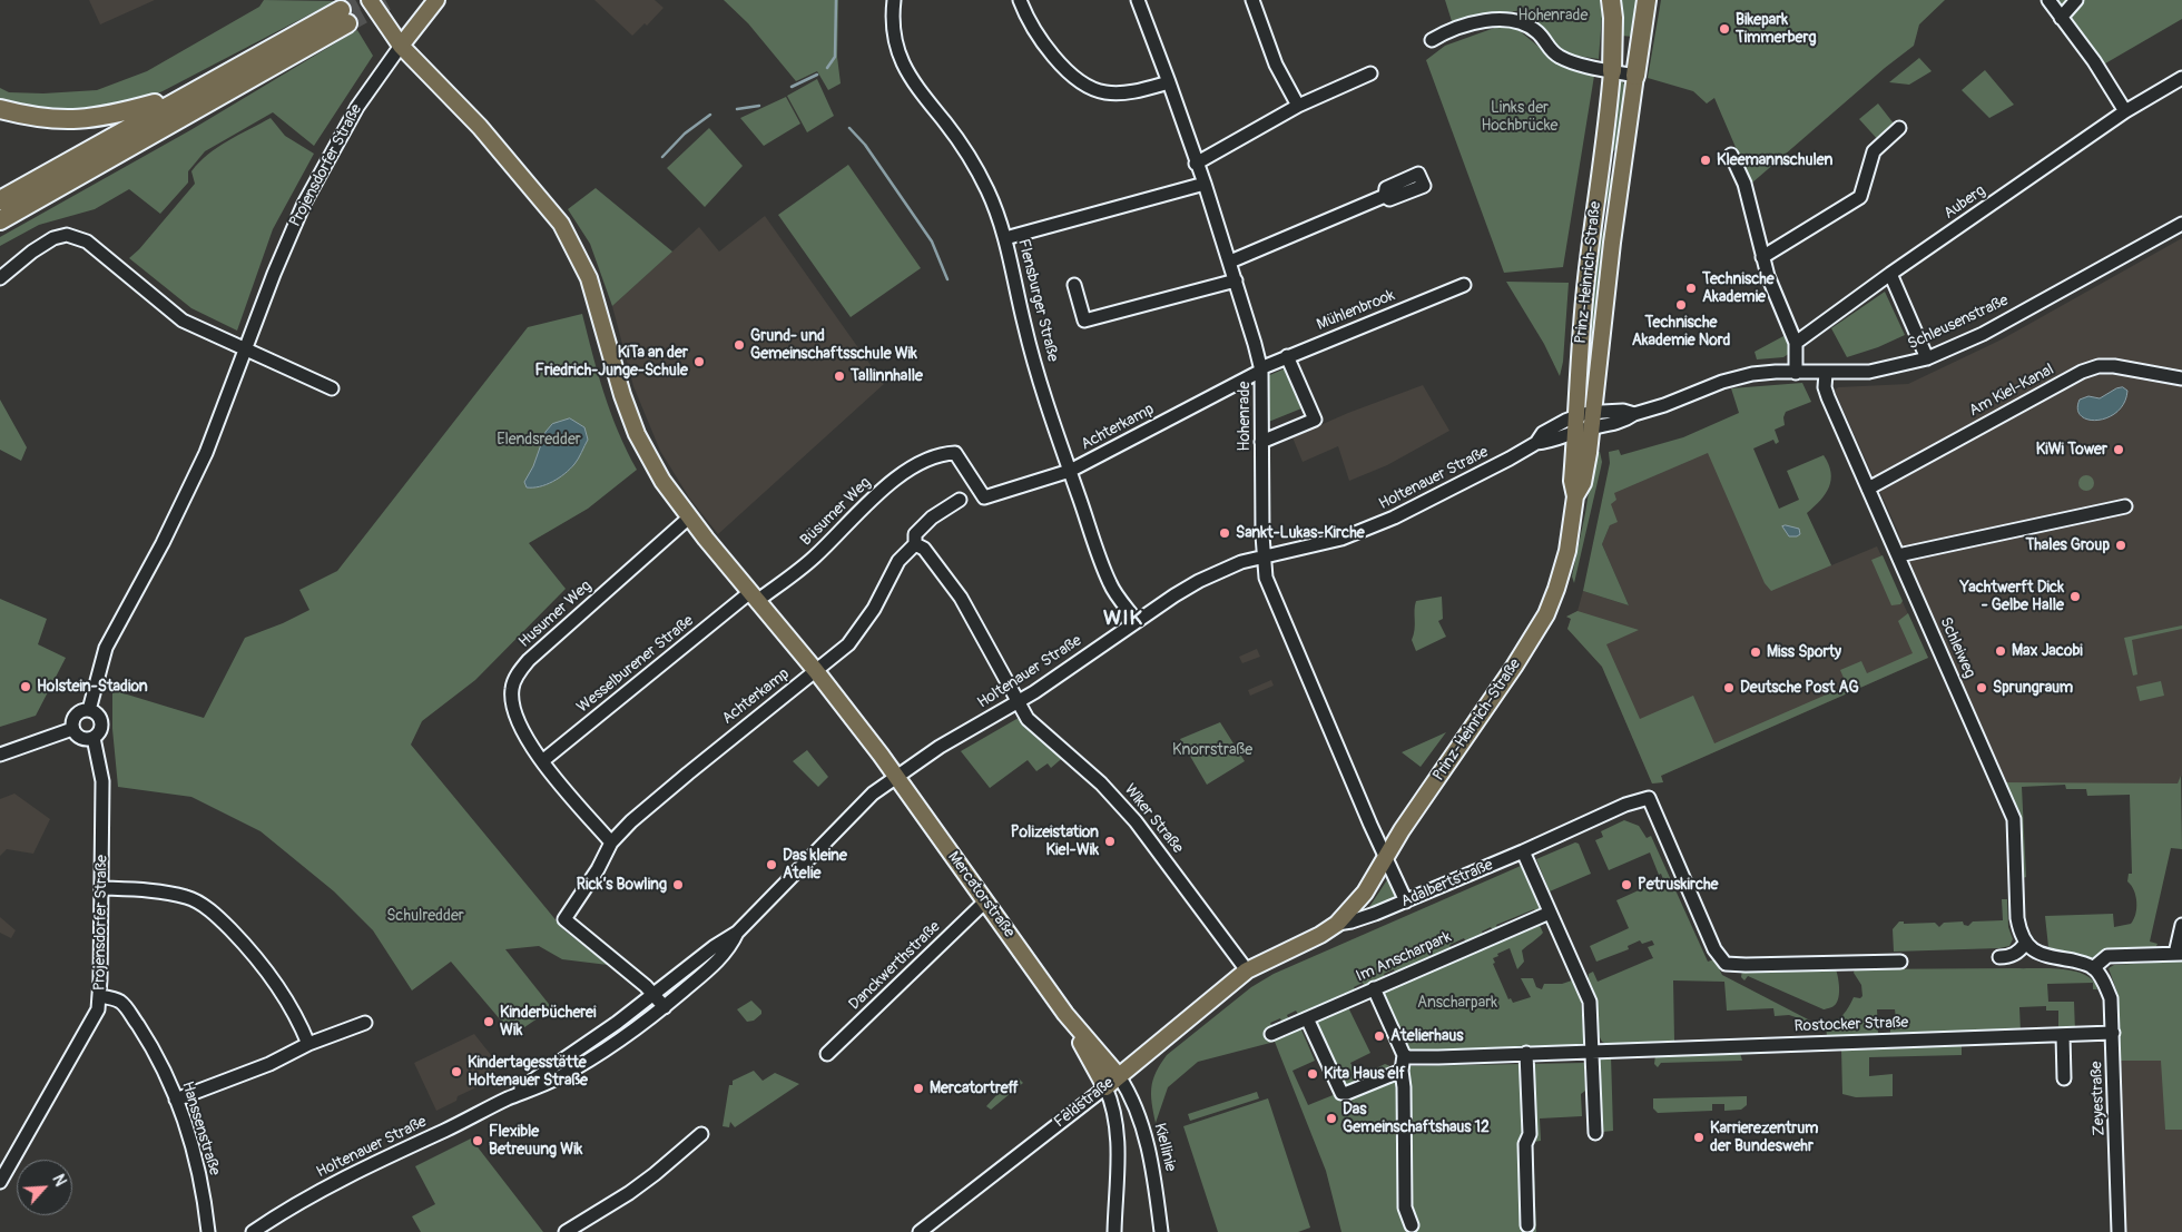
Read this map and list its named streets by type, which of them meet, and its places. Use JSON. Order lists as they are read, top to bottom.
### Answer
{
  "streets": {
    "main road": [
      "Projensdorfer Straße",
      "Prinz-Heinrich-Straße",
      "Adalbertstraße",
      "Mercatorstraße",
      "Feldstraße"
    ],
    "street": [
      "Auberg",
      "Flensburger Straße",
      "Mühlenbrook",
      "Schleusenstraße",
      "Am Kiel-Kanal",
      "Hohenrade",
      "Achterkamp",
      "Holtenauer Straße",
      "Büsumer Weg",
      "Husumer Weg",
      "Schleiweg",
      "Wesselburener Straße",
      "Wiker Straße",
      "Im Anscharpark",
      "Danckwerthstraße",
      "Rostocker Straße",
      "Zeyestraße",
      "Hanssenstraße",
      "Kiellinie"
    ]
  },
  "crossings": [
    ["Projensdorfer Straße", "Hanssenstraße"],
    ["Prinz-Heinrich-Straße", "Schleusenstraße"],
    ["Prinz-Heinrich-Straße", "Holtenauer Straße"],
    ["Prinz-Heinrich-Straße", "Adalbertstraße"],
    ["Flensburger Straße", "Achterkamp"],
    ["Flensburger Straße", "Holtenauer Straße"],
    ["Mühlenbrook", "Hohenrade"],
    ["Mühlenbrook", "Achterkamp"],
    ["Schleusenstraße", "Holtenauer Straße"],
    ["Schleusenstraße", "Schleiweg"],
    ["Am Kiel-Kanal", "Schleiweg"],
    ["Hohenrade", "Achterkamp"],
    ["Hohenrade", "Holtenauer Straße"],
    ["Achterkamp", "Holtenauer Straße"],
    ["Achterkamp", "Büsumer Weg"],
    ["Achterkamp", "Husumer Weg"],
    ["Achterkamp", "Wiker Straße"],
    ["Holtenauer Straße", "Wiker Straße"],
    ["Holtenauer Straße", "Mercatorstraße"],
    ["Büsumer Weg", "Wesselburener Straße"],
    ["Husumer Weg", "Wesselburener Straße"],
    ["Wiker Straße", "Adalbertstraße"],
    ["Wiker Straße", "Feldstraße"],
    ["Adalbertstraße", "Feldstraße"],
    ["Mercatorstraße", "Danckwerthstraße"],
    ["Mercatorstraße", "Feldstraße"],
    ["Mercatorstraße", "Kiellinie"],
    ["Rostocker Straße", "Zeyestraße"],
    ["Feldstraße", "Kiellinie"]
  ],
  "districts": ["WIK"],
  "parks": [
    "Hohenrade",
    "Links der Hochbrücke",
    "Elendsredder",
    "Knorrstraße",
    "Schulredder",
    "Anscharpark"
  ],
  "places": [
    "Bikepark Timmerberg",
    "Kleemannschulen",
    "Technische Akademie",
    "Technische Akademie Nord",
    "Grund- und Gemeinschaftsschule Wik",
    "KiTa an der Friedrich-Junge-Schule",
    "Tallinnhalle",
    "KiWi Tower",
    "Sankt-Lukas-Kirche",
    "Thales Group",
    "Yachtwerft Dick - Gelbe Halle",
    "Max Jacobi",
    "Miss Sporty",
    "Holstein-Stadion",
    "Deutsche Post AG",
    "Sprungraum",
    "Polizeistation Kiel-Wik",
    "Das kleine Atelie",
    "Rick’s Bowling",
    "Petruskirche",
    "Kinderbücherei Wik",
    "Atelierhaus",
    "Kindertagesstätte Holtenauer Straße",
    "Kita Haus elf",
    "Mercatortreff",
    "Das Gemeinschaftshaus 12",
    "Karrierezentrum der Bundeswehr",
    "Flexible Betreuung Wik"
  ],
  "north": "top right"
}
